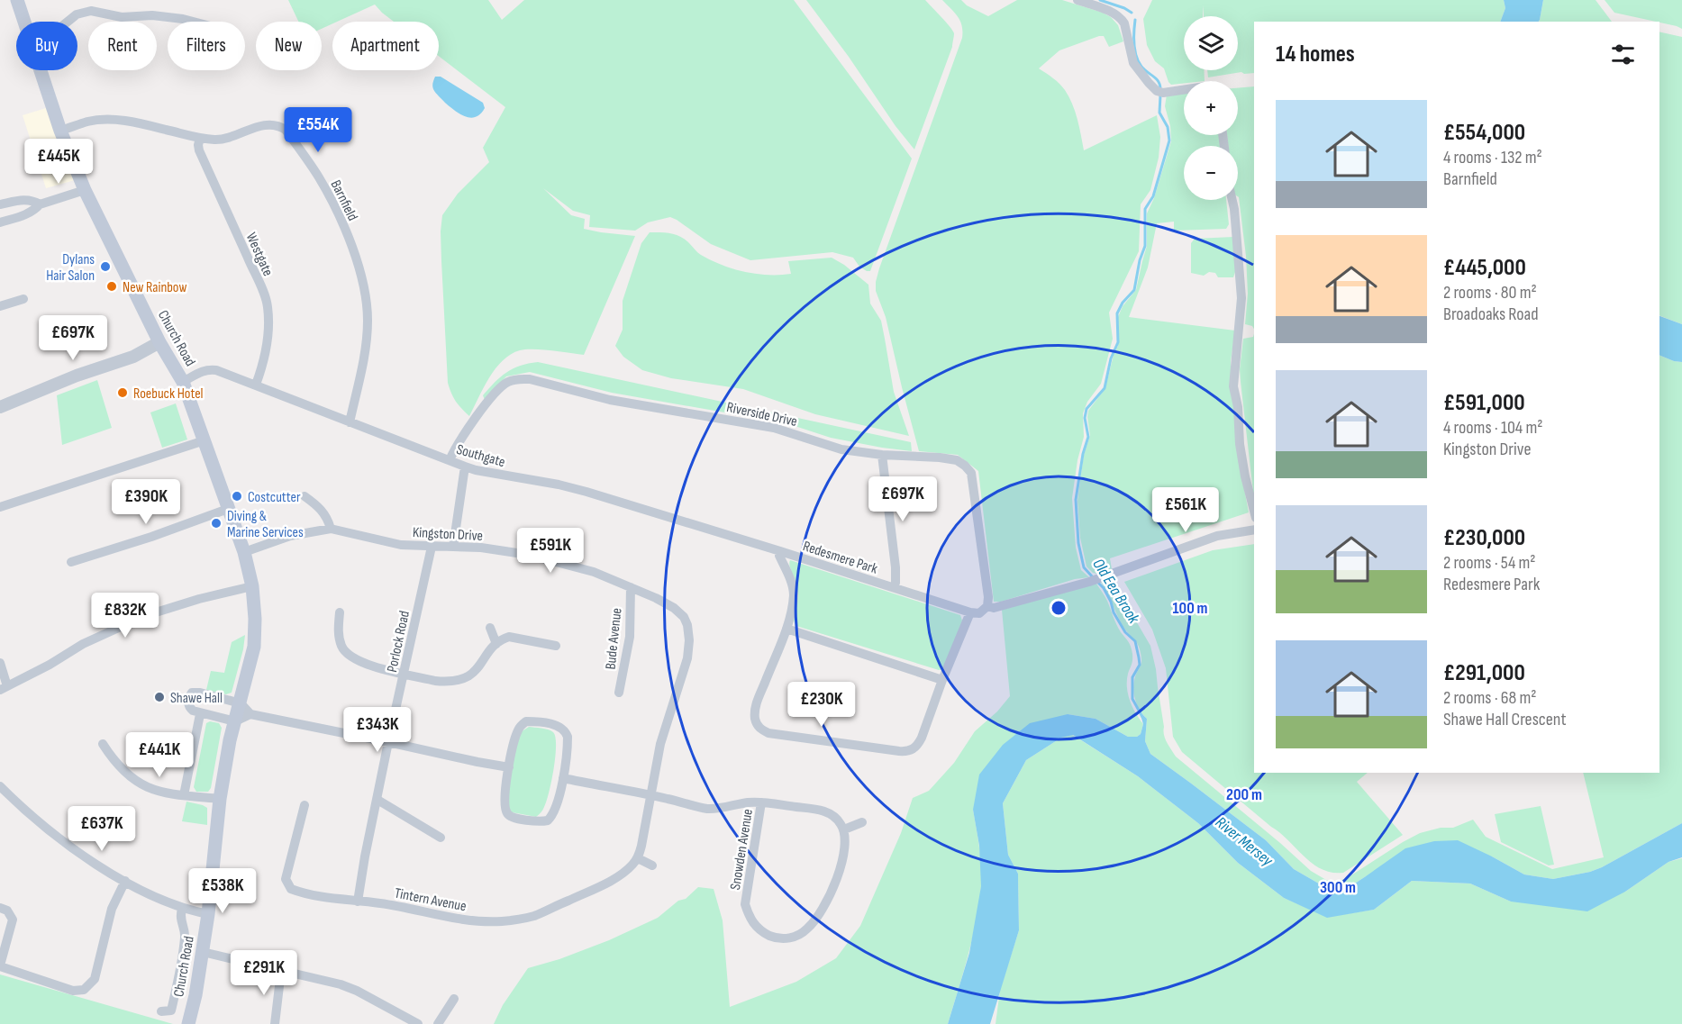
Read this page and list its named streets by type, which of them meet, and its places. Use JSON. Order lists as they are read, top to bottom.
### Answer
{
  "streets": {
    "main road": ["Church Road"],
    "street": [
      "Barnfield",
      "Westgate",
      "Riverside Drive",
      "Southgate",
      "Kingston Drive",
      "Redesmere Park",
      "Bude Avenue",
      "Porlock Road",
      "Snowden Avenue",
      "Tintern Avenue"
    ]
  },
  "crossings": [
    ["Barnfield", "Westgate"],
    ["Barnfield", "Church Road"],
    ["Barnfield", "Southgate"],
    ["Westgate", "Southgate"],
    ["Church Road", "Southgate"],
    ["Church Road", "Kingston Drive"],
    ["Riverside Drive", "Southgate"],
    ["Southgate", "Redesmere Park"],
    ["Kingston Drive", "Bude Avenue"],
    ["Kingston Drive", "Porlock Road"],
    ["Kingston Drive", "Snowden Avenue"],
    ["Porlock Road", "Tintern Avenue"]
  ],
  "water": ["Old Eea Brook", "River Mersey"],
  "places": [
    "Dylans Hair Salon",
    "New Rainbow",
    "Roebuck Hotel",
    "Costcutter",
    "Diving & Marine Services",
    "Shawe Hall"
  ],
  "page": {
    "map_buttons": ["+", "−"],
    "chip": [
      "Buy",
      "Rent",
      "Filters",
      "New",
      "Apartment"
    ],
    "heading": "14 homes",
    "list": [
      {
        "name": "£554,000",
        "note": "4 rooms · 132 m² · Barnfield"
      },
      {
        "name": "£445,000",
        "note": "2 rooms · 80 m² · Broadoaks Road"
      },
      {
        "name": "£591,000",
        "note": "4 rooms · 104 m² · Kingston Drive"
      },
      {
        "name": "£230,000",
        "note": "2 rooms · 54 m² · Redesmere Park"
      },
      {
        "name": "£291,000",
        "note": "2 rooms · 68 m² · Shawe Hall Crescent"
      }
    ],
    "price": [
      "£554K",
      "£445K",
      "£697K",
      "£697K",
      "£390K",
      "£561K",
      "£591K",
      "£832K",
      "£230K",
      "£343K",
      "£441K",
      "£637K",
      "£538K",
      "£291K"
    ]
  },
  "rings": ["100 m", "200 m", "300 m"]
}
